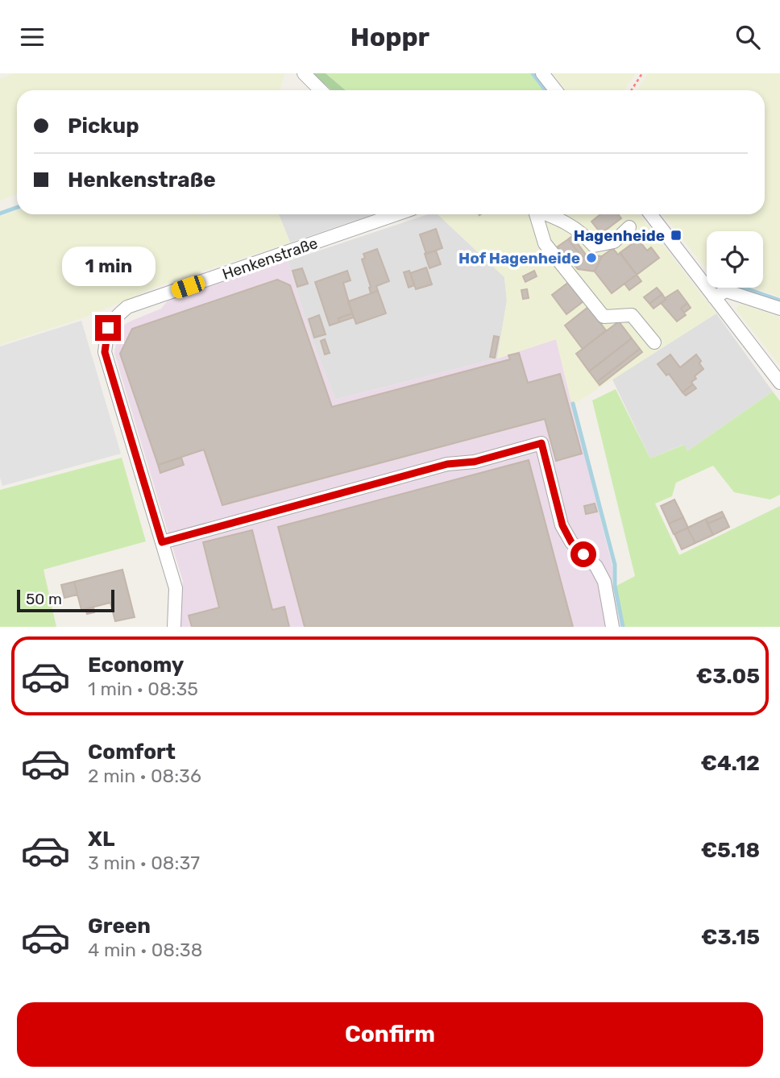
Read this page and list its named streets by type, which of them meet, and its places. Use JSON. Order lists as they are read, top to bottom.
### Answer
{
  "streets": {
    "street": ["Henkenstraße"]
  },
  "places": {
    "transit": ["Hagenheide"],
    "other": ["Hof Hagenheide"]
  },
  "scale_bar": "50 m",
  "page": {
    "header": "Hoppr",
    "banner": ["Pickup", "Henkenstraße"],
    "bubble": "1 min",
    "scale": "50 m",
    "list": [
      {
        "name": "Economy",
        "note": "1 min · 08:35",
        "value": "€3.05"
      },
      {
        "name": "Comfort",
        "note": "2 min · 08:36",
        "value": "€4.12"
      },
      {
        "name": "XL",
        "note": "3 min · 08:37",
        "value": "€5.18"
      },
      {
        "name": "Green",
        "note": "4 min · 08:38",
        "value": "€3.15"
      }
    ],
    "buttons": "Confirm"
  }
}
